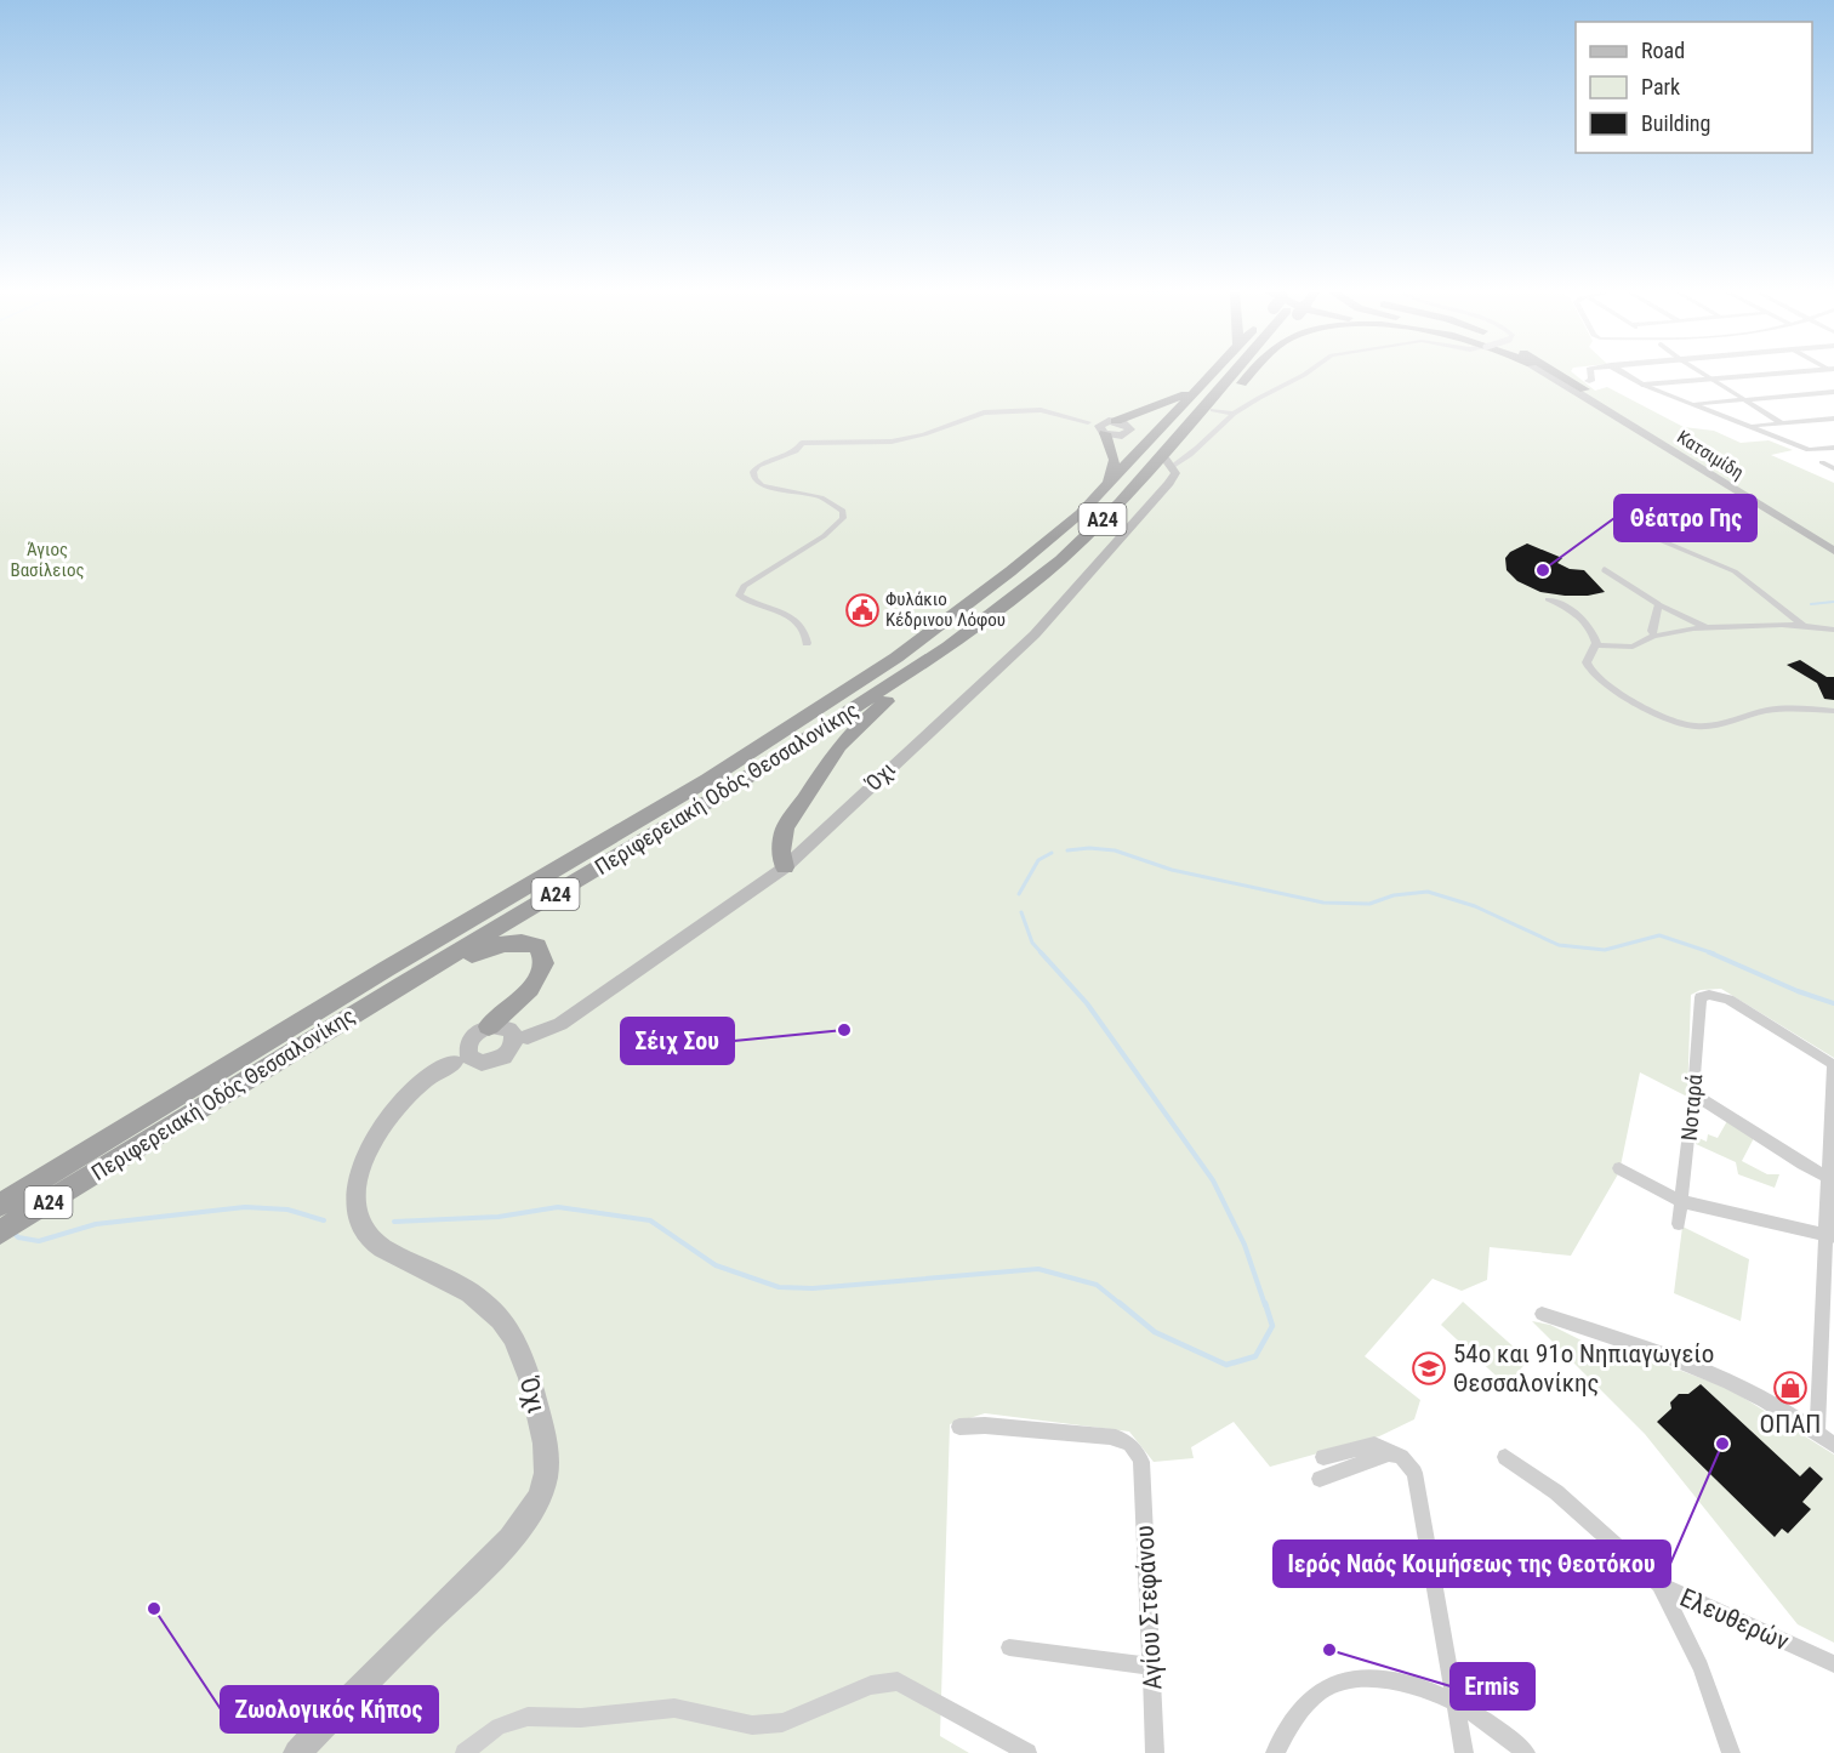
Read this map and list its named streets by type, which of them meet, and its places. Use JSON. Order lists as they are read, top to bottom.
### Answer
{
  "streets": {
    "highway": ["Α24", "Περιφερειακή Οδός Θεσσαλονίκης"],
    "main road": ["Κατσιμίδη", "Όχι"],
    "street": ["Νοταρά", "Αγίου Στεφάνου", "Ελευθερών"]
  },
  "parks": ["Άγιος Βασίλειος"],
  "places": {
    "other": [
      "Θέατρο Γης",
      "Σέιχ Σου",
      "Ιερός Ναός Κοιμήσεως της Θεοτόκου",
      "Ζωολογικός Κήπος",
      "Ermis"
    ],
    "public building": ["Φυλάκιο Κέδρινου Λόφου"],
    "school or university": ["54ο και 91ο Νηπιαγωγείο Θεσσαλονίκης"],
    "shop": ["ΟΠΑΠ"]
  },
  "legend": ["Road", "Park", "Building"]
}
